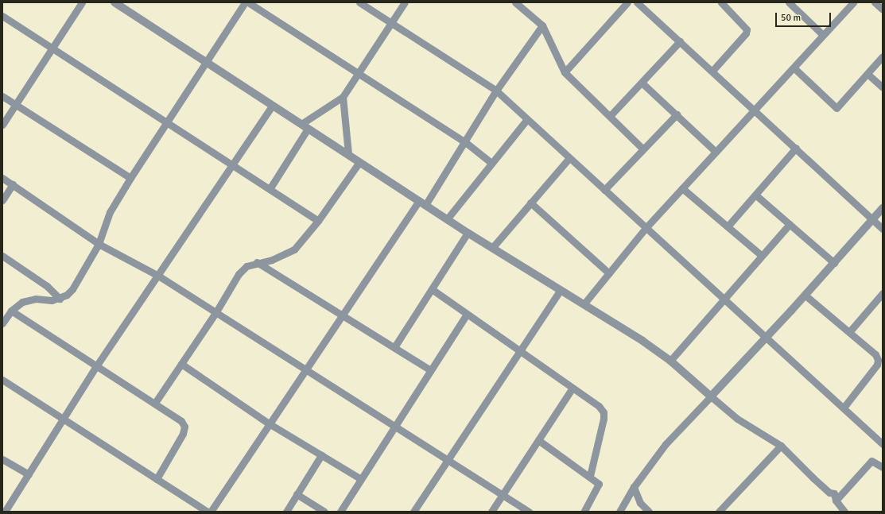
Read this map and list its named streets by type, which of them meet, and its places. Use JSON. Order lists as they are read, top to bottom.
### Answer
{
  "scale_bar": "50 m"
}
